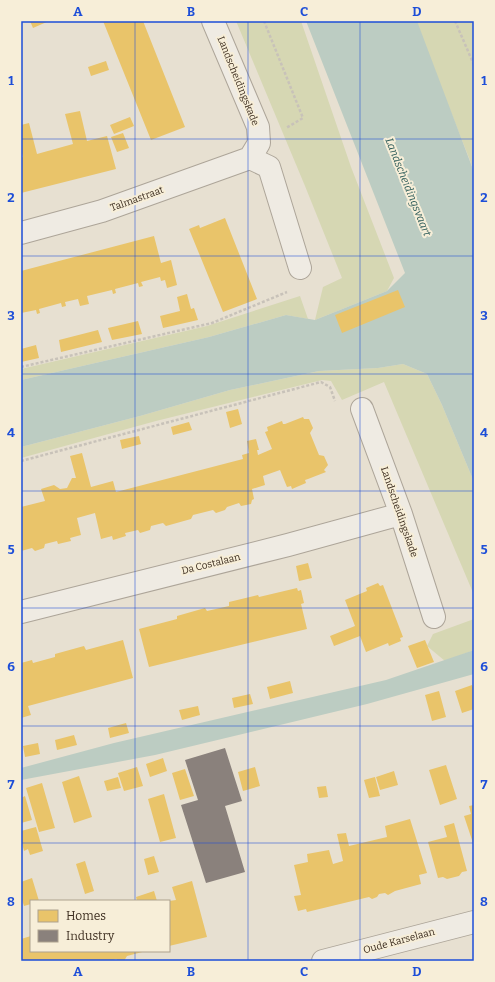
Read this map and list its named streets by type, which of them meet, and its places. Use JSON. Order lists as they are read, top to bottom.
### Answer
{
  "streets": {
    "street": [
      "Landscheidingskade",
      "Talmastraat",
      "Da Costalaan",
      "Oude Karselaan"
    ]
  },
  "crossings": [
    ["Landscheidingskade", "Talmastraat"],
    ["Landscheidingskade", "Da Costalaan"]
  ],
  "water": ["Landscheidingsvaart"],
  "legend": ["Homes", "Industry"],
  "grid": {
    "columns": [
      "A",
      "B",
      "C",
      "D"
    ],
    "rows": [
      "1",
      "2",
      "3",
      "4",
      "5",
      "6",
      "7",
      "8"
    ]
  }
}
